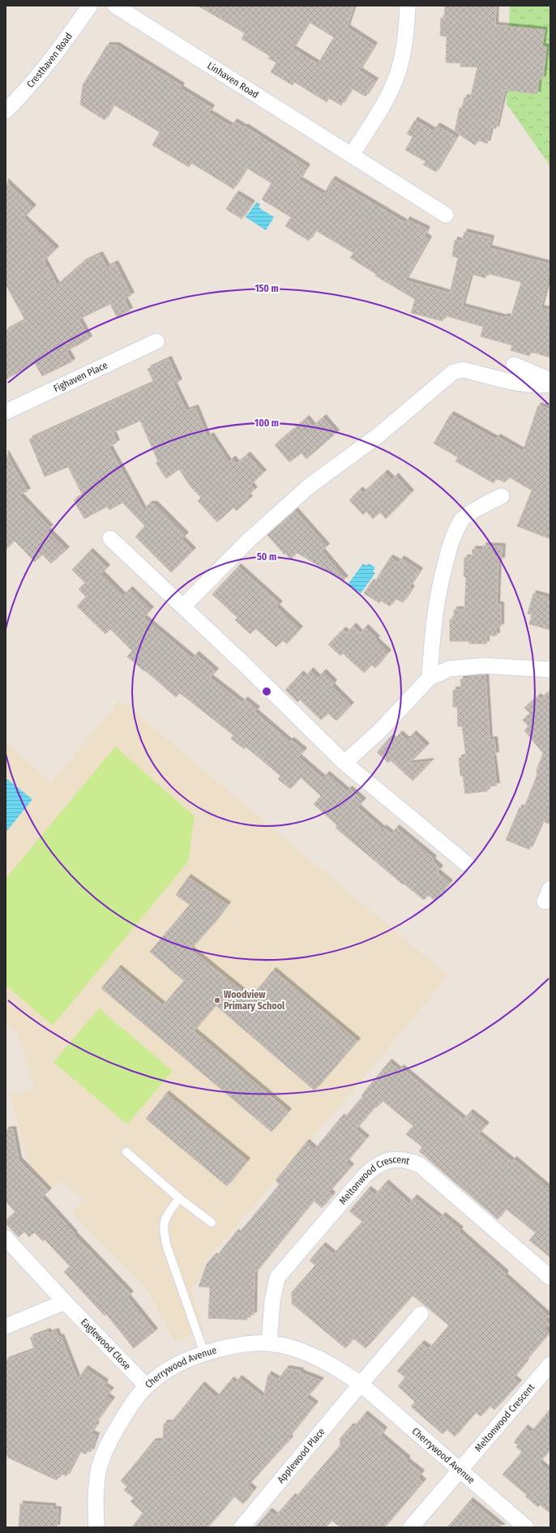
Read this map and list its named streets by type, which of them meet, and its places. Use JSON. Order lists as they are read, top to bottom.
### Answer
{
  "streets": {
    "street": [
      "Cresthaven Road",
      "Linhaven Road",
      "Fighaven Place",
      "Meltonwood Crescent",
      "Eaglewood Close",
      "Cherrywood Avenue",
      "Applewood Place"
    ]
  },
  "crossings": [
    ["Meltonwood Crescent", "Cherrywood Avenue"],
    ["Eaglewood Close", "Cherrywood Avenue"],
    ["Cherrywood Avenue", "Applewood Place"]
  ],
  "places": ["Woodview Primary School"],
  "rings": ["150 m", "100 m", "50 m"]
}
